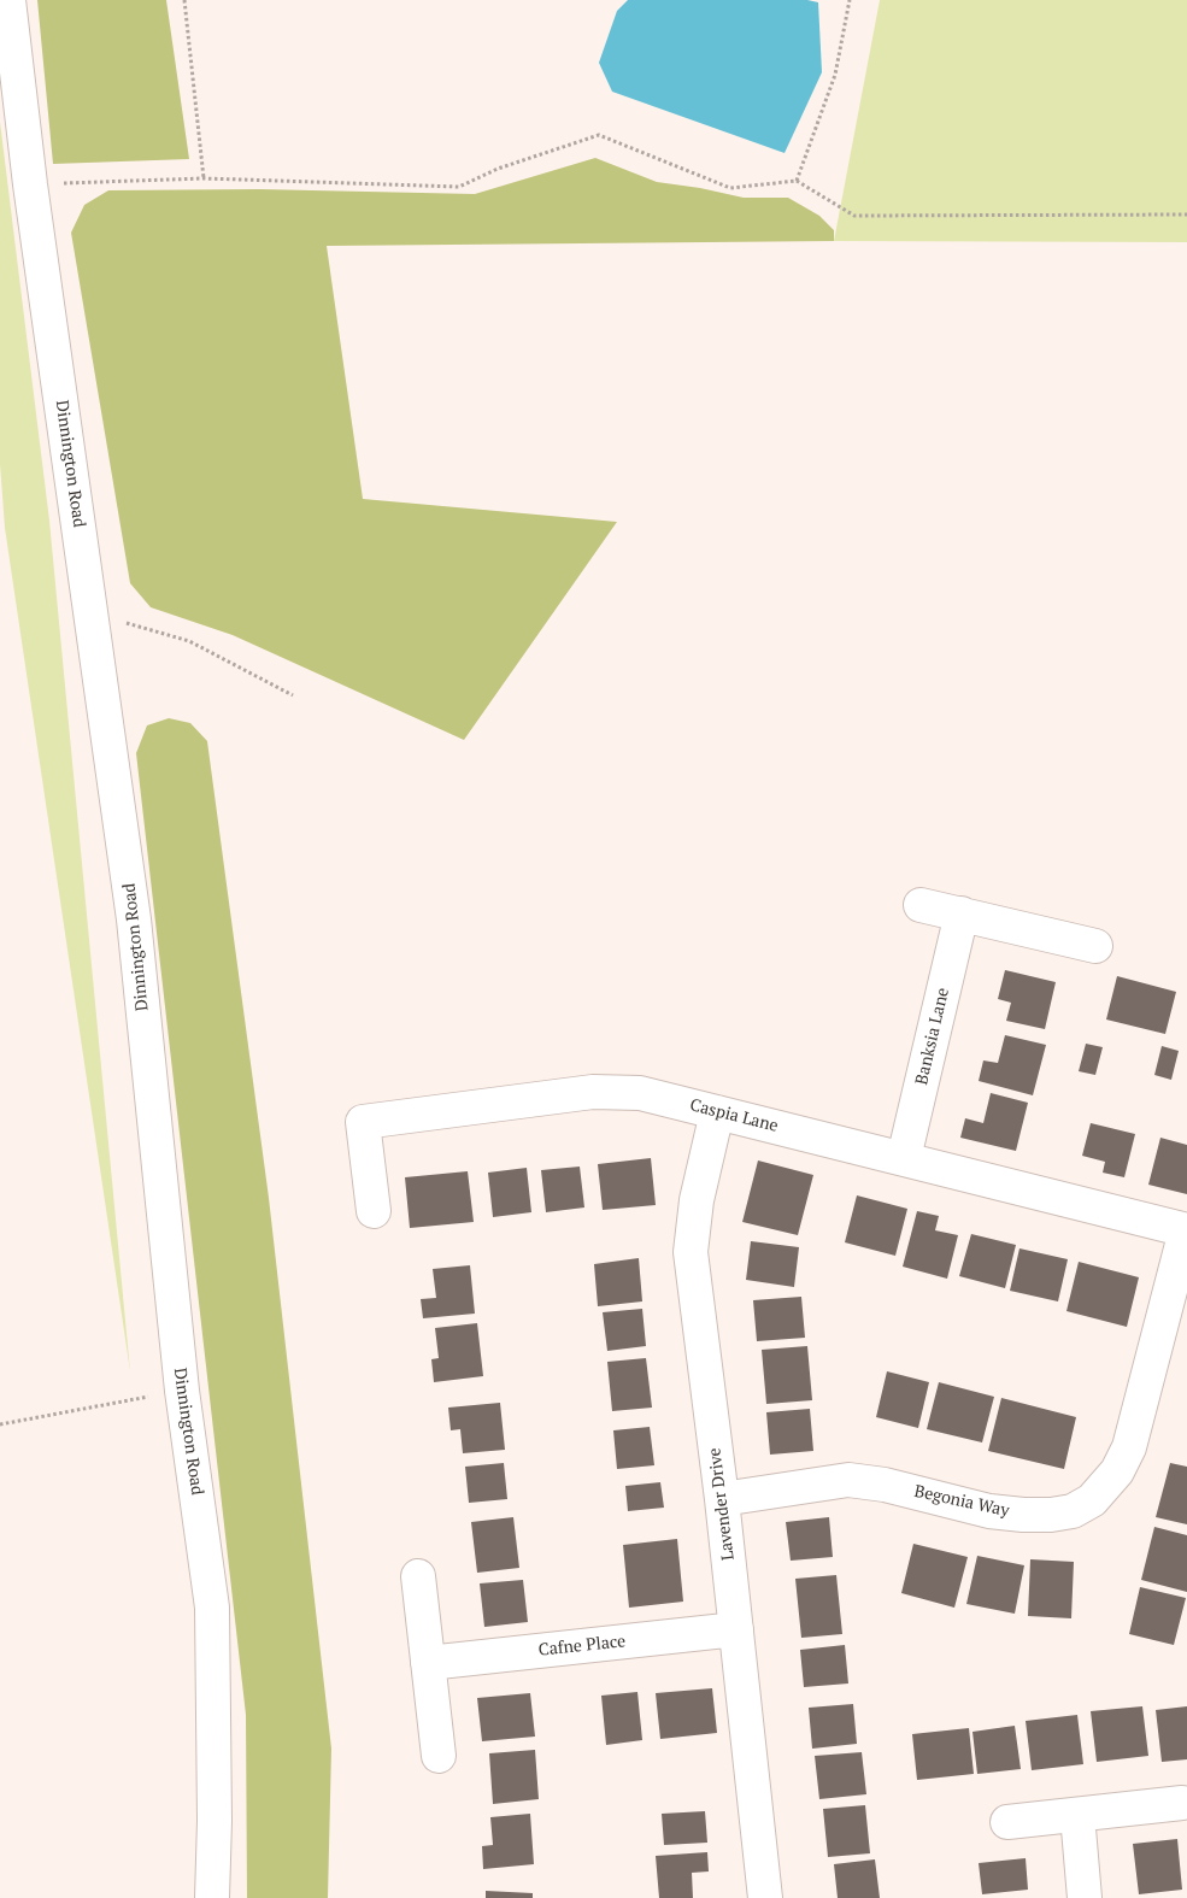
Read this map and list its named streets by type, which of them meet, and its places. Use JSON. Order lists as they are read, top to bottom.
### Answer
{
  "streets": {
    "street": [
      "Dinnington Road",
      "Banksia Lane",
      "Caspia Lane",
      "Begonia Way",
      "Lavender Drive",
      "Cafne Place"
    ]
  },
  "crossings": [
    ["Banksia Lane", "Caspia Lane"],
    ["Caspia Lane", "Begonia Way"],
    ["Caspia Lane", "Lavender Drive"],
    ["Begonia Way", "Lavender Drive"],
    ["Lavender Drive", "Cafne Place"]
  ]
}
